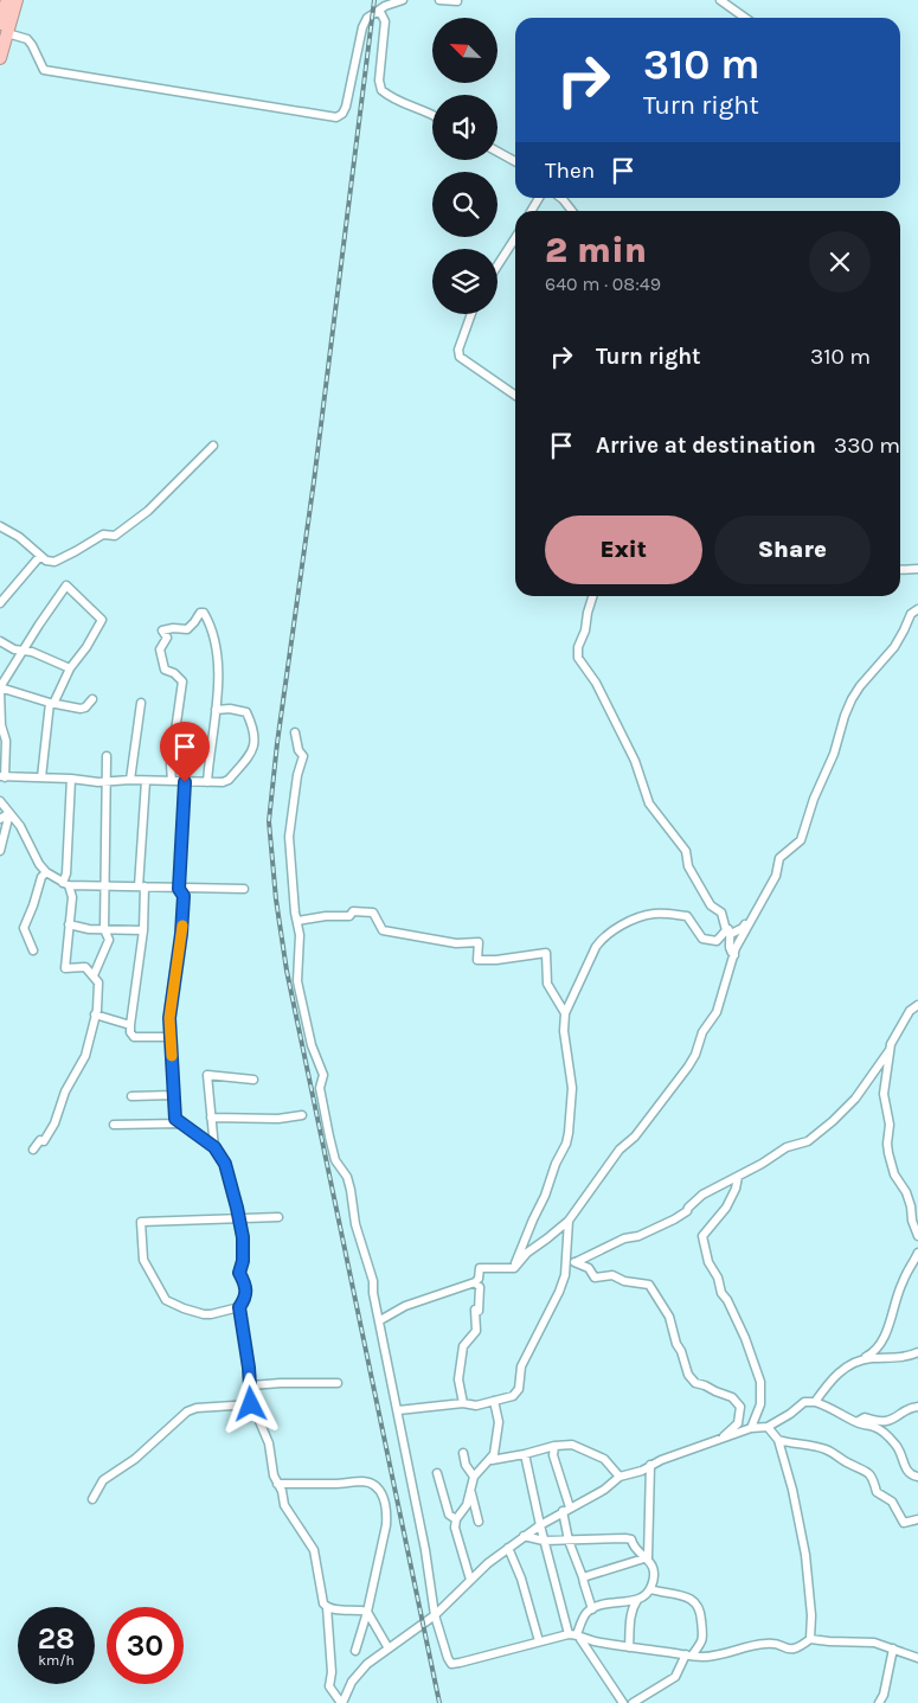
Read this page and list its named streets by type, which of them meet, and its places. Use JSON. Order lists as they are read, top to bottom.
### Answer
{
  "north": "top left",
  "page": {
    "turn": ["310 m", "Turn right"],
    "then": "Then",
    "heading": ["2 min", "640 m · 08:49"],
    "list": [
      {
        "name": "Turn right",
        "value": "310 m"
      },
      {
        "name": "Arrive at destination",
        "value": "330 m"
      }
    ],
    "buttons": ["Exit", "Share"],
    "speed": "28 km/h",
    "limit": "30"
  }
}
